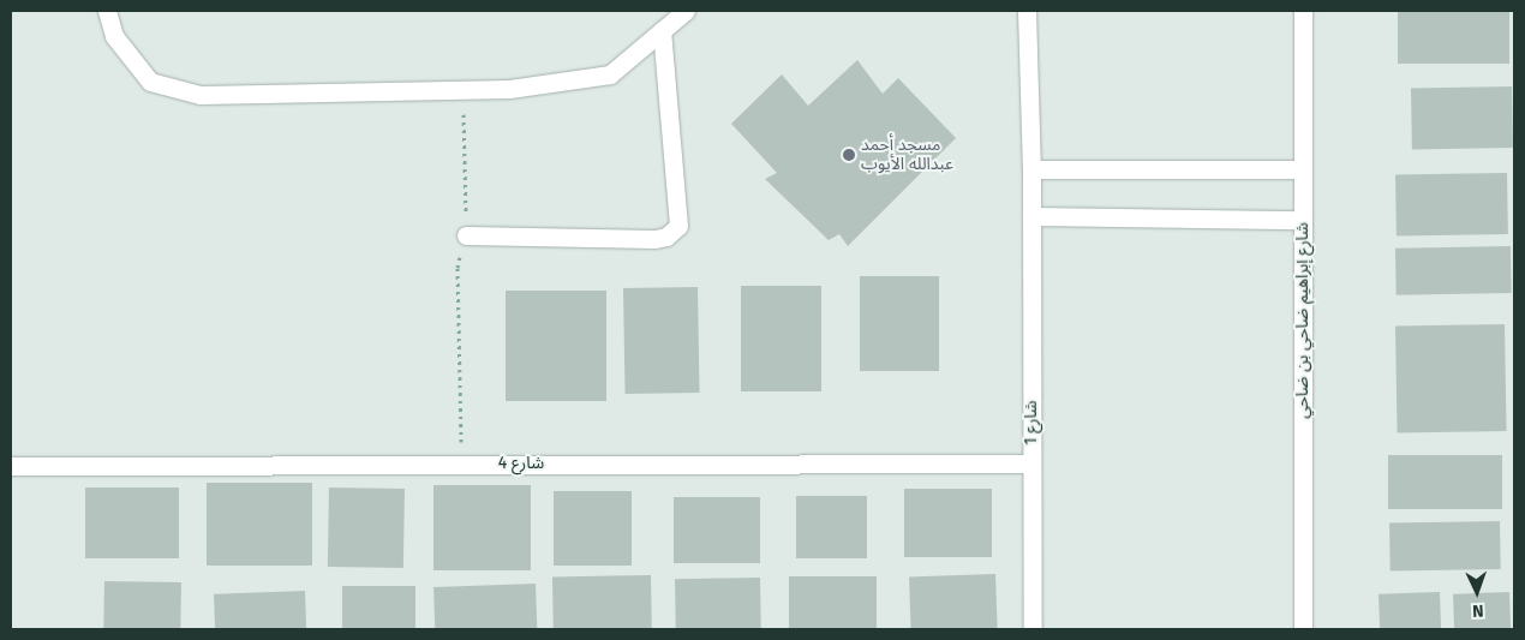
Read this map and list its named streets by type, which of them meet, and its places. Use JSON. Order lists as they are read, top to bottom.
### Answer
{
  "streets": {
    "street": ["شارع إبراهيم ضاحي بن ضاحي", "شارع 1", "شارع 4"]
  },
  "crossings": [
    ["شارع 1", "شارع 4"]
  ],
  "places": ["مسجد أحمد عبدالله الأيوب"],
  "north": "bottom"
}
